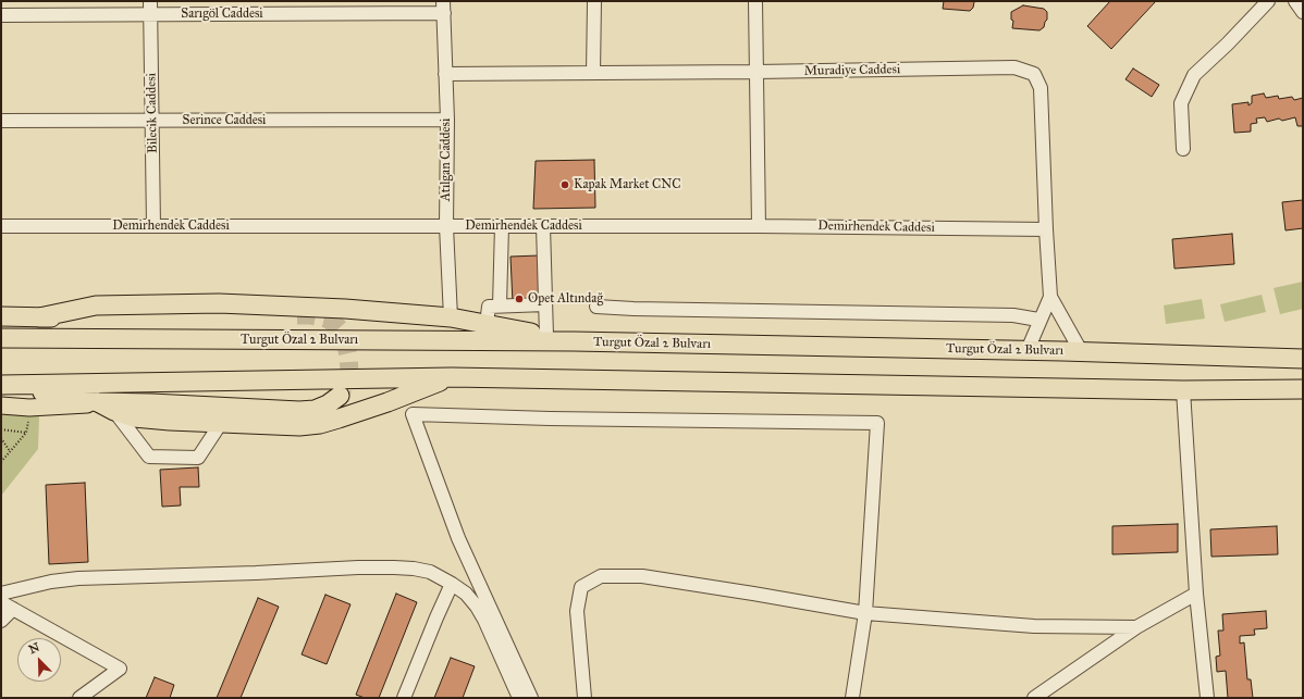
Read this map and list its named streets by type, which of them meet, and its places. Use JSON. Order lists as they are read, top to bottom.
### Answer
{
  "streets": {
    "highway": ["Turgut Özal 2 Bulvarı"],
    "street": [
      "Sarıgöl Caddesi",
      "Muradiye Caddesi",
      "Bilecik Caddesi",
      "Serince Caddesi",
      "Atılgan Caddesi",
      "Demirhendek Caddesi"
    ]
  },
  "crossings": [
    ["Sarıgöl Caddesi", "Bilecik Caddesi"],
    ["Sarıgöl Caddesi", "Atılgan Caddesi"],
    ["Muradiye Caddesi", "Atılgan Caddesi"],
    ["Muradiye Caddesi", "Demirhendek Caddesi"],
    ["Bilecik Caddesi", "Serince Caddesi"],
    ["Bilecik Caddesi", "Demirhendek Caddesi"],
    ["Serince Caddesi", "Atılgan Caddesi"],
    ["Atılgan Caddesi", "Demirhendek Caddesi"]
  ],
  "places": ["Kapak Market CNC", "Opet Altındağ"],
  "north": "top left"
}
